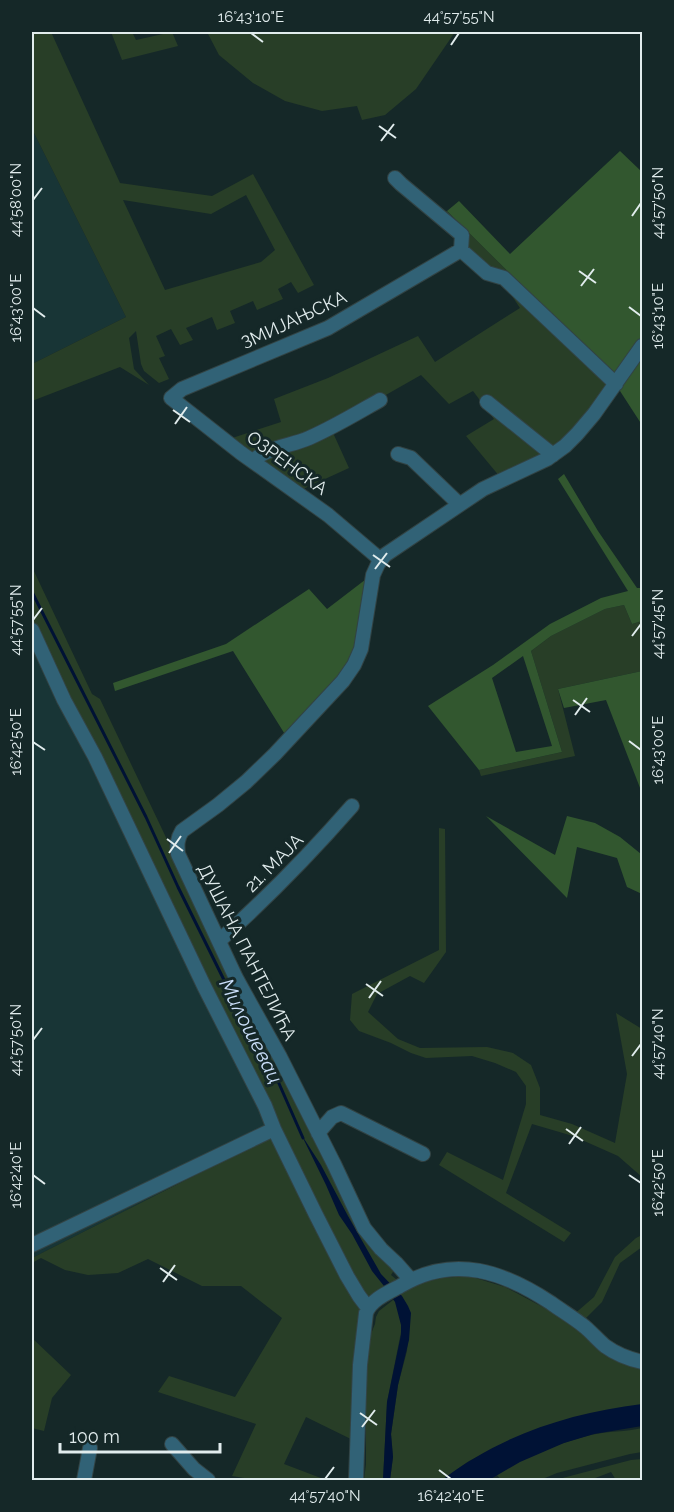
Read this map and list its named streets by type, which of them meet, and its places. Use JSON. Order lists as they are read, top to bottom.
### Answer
{
  "streets": {
    "street": [
      "ЗМИЈАЊСКА",
      "ОЗРЕНСКА",
      "21. МАЈА",
      "ДУШАНА ПАНТЕЛИЋА"
    ]
  },
  "crossings": [
    ["ЗМИЈАЊСКА", "ОЗРЕНСКА"],
    ["ОЗРЕНСКА", "ДУШАНА ПАНТЕЛИЋА"],
    ["21. МАЈА", "ДУШАНА ПАНТЕЛИЋА"]
  ],
  "water": ["Милошевац"],
  "scale_bar": "100 m",
  "coordinates": [
    "16°43'10\"E",
    "44°57'55\"N",
    "44°58'00\"N",
    "44°57'50\"N",
    "16°43'00\"E",
    "44°57'45\"N",
    "16°42'50\"E",
    "44°57'40\"N",
    "16°42'40\"E"
  ]
}
